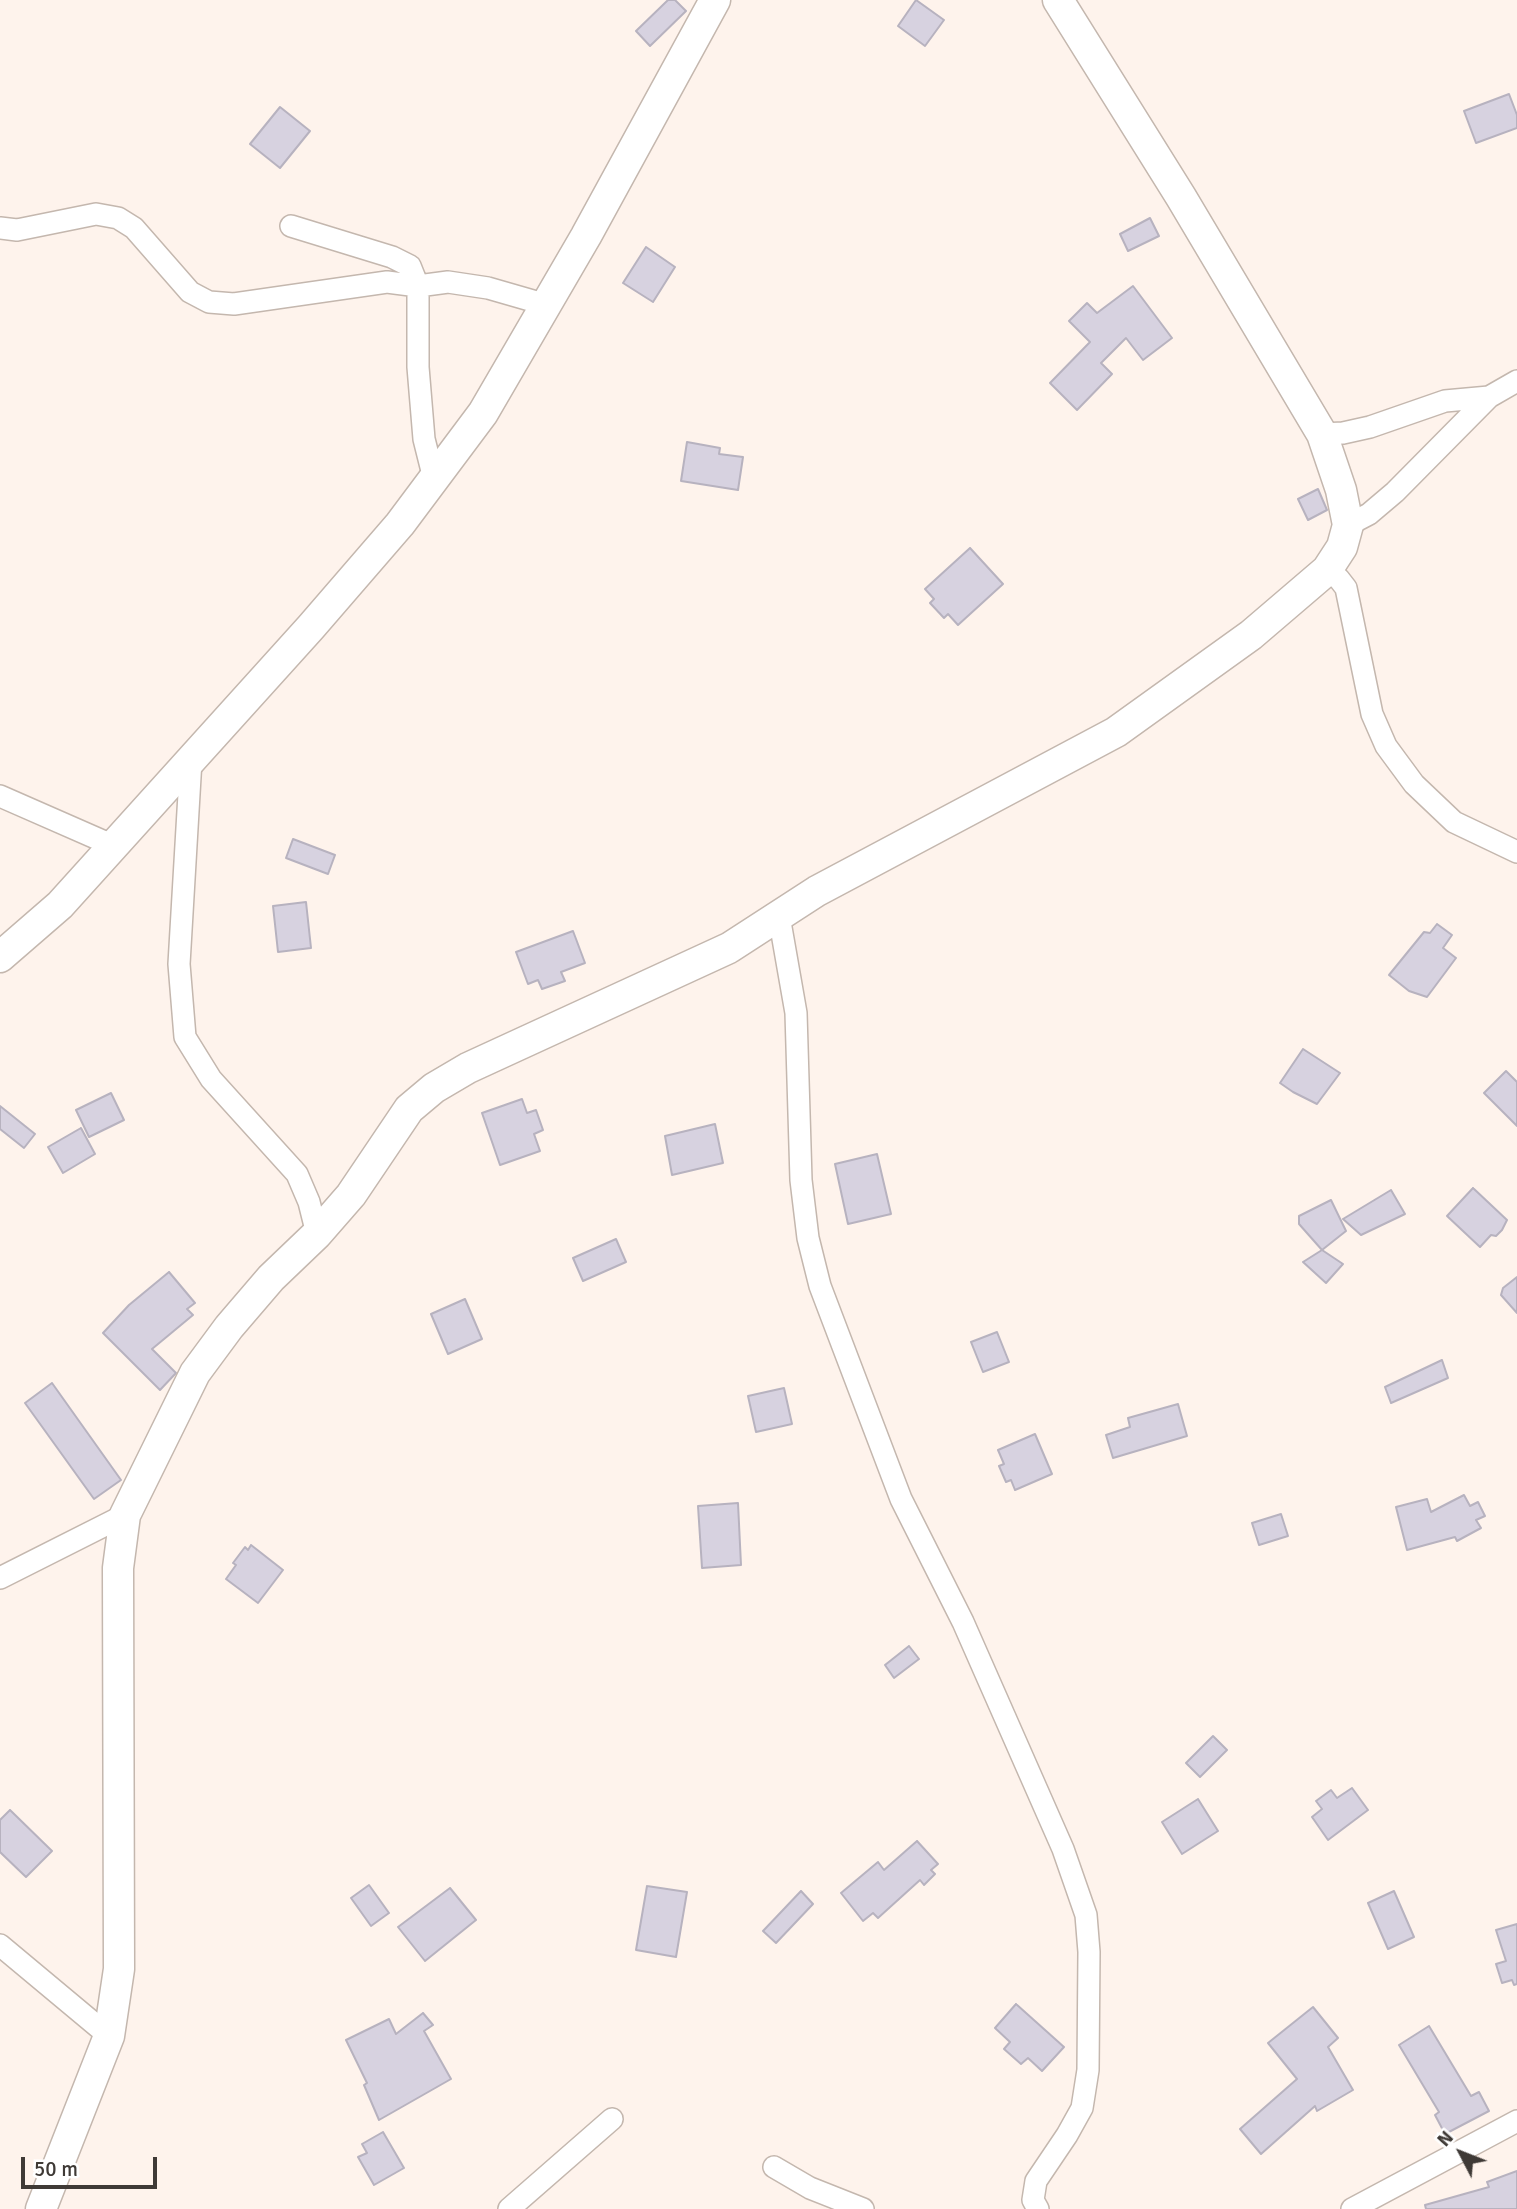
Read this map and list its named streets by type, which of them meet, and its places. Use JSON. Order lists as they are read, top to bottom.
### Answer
{
  "scale_bar": "50 m",
  "north": "top left"
}
